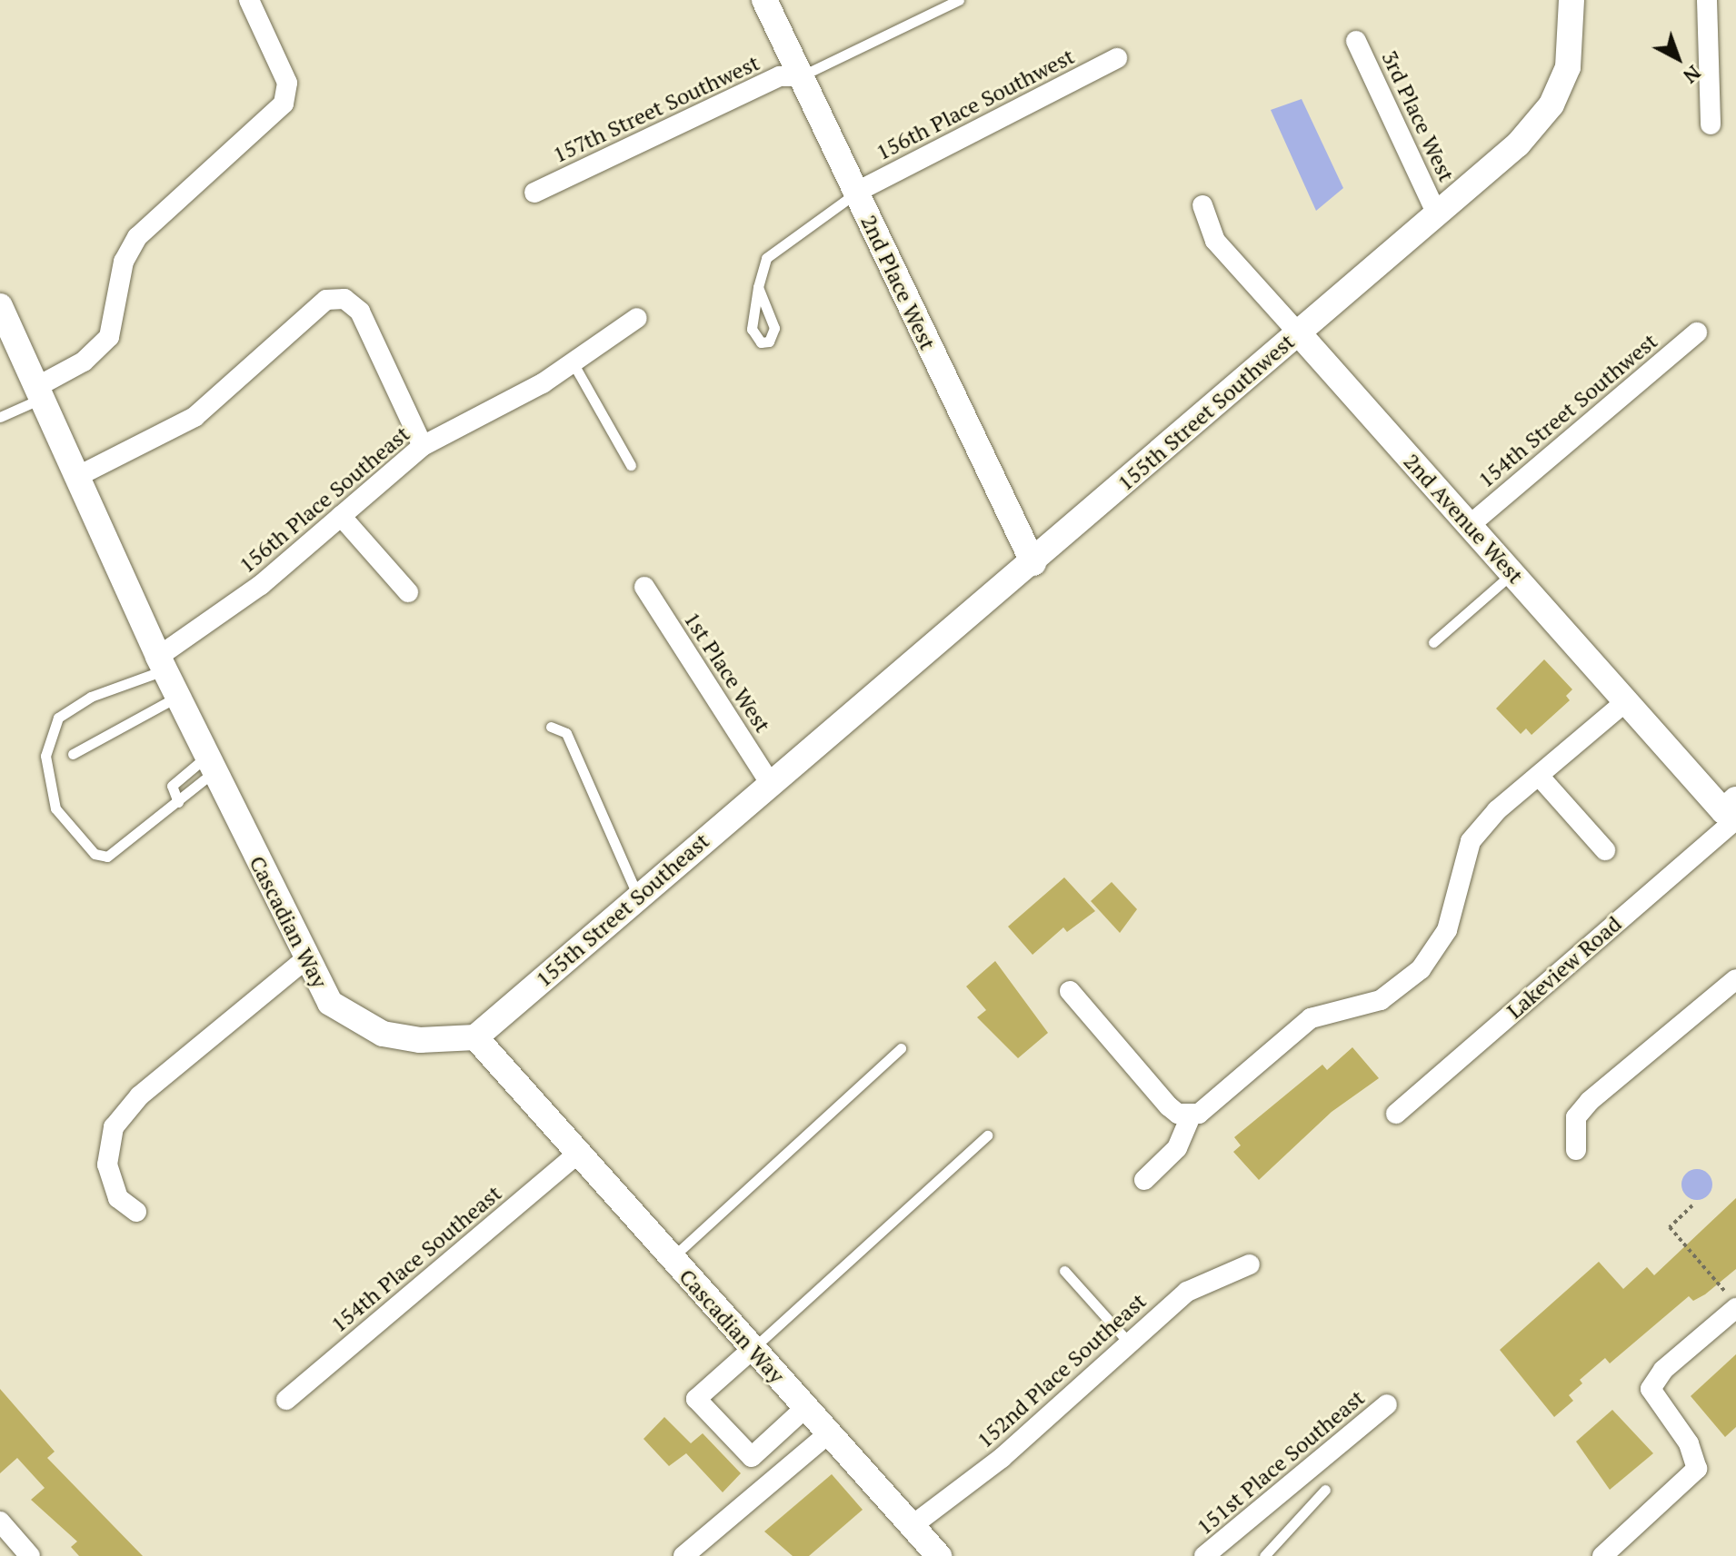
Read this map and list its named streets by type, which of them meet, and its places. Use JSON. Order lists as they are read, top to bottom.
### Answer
{
  "streets": {
    "street": [
      "156th Place Southwest",
      "157th Street Southwest",
      "3rd Place West",
      "2nd Place West",
      "154th Street Southwest",
      "155th Street Southwest",
      "156th Place Southeast",
      "2nd Avenue West",
      "1st Place West",
      "155th Street Southeast",
      "Cascadian Way",
      "Lakeview Road",
      "154th Place Southeast",
      "152nd Place Southeast",
      "151st Place Southeast"
    ]
  },
  "crossings": [
    ["156th Place Southwest", "2nd Place West"],
    ["157th Street Southwest", "2nd Place West"],
    ["3rd Place West", "155th Street Southwest"],
    ["2nd Place West", "155th Street Southwest"],
    ["154th Street Southwest", "2nd Avenue West"],
    ["155th Street Southwest", "2nd Avenue West"],
    ["155th Street Southwest", "1st Place West"],
    ["155th Street Southwest", "155th Street Southeast"],
    ["156th Place Southeast", "Cascadian Way"],
    ["2nd Avenue West", "Lakeview Road"],
    ["1st Place West", "155th Street Southeast"],
    ["155th Street Southeast", "Cascadian Way"],
    ["Cascadian Way", "154th Place Southeast"],
    ["Cascadian Way", "152nd Place Southeast"]
  ],
  "north": "bottom right"
}
